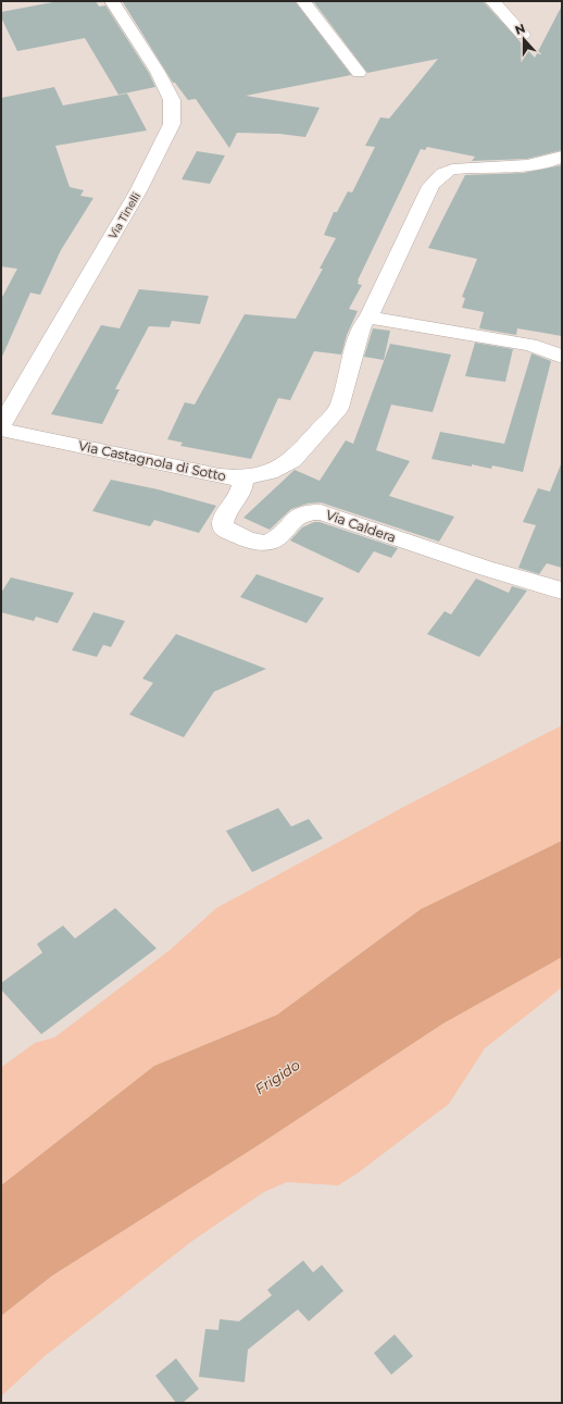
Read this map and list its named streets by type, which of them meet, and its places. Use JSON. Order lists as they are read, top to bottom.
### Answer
{
  "streets": {
    "street": ["Via Tinelli", "Via Castagnola di Sotto", "Via Caldera"]
  },
  "crossings": [
    ["Via Castagnola di Sotto", "Via Caldera"]
  ],
  "water": ["Frigido"],
  "north": "top"
}
